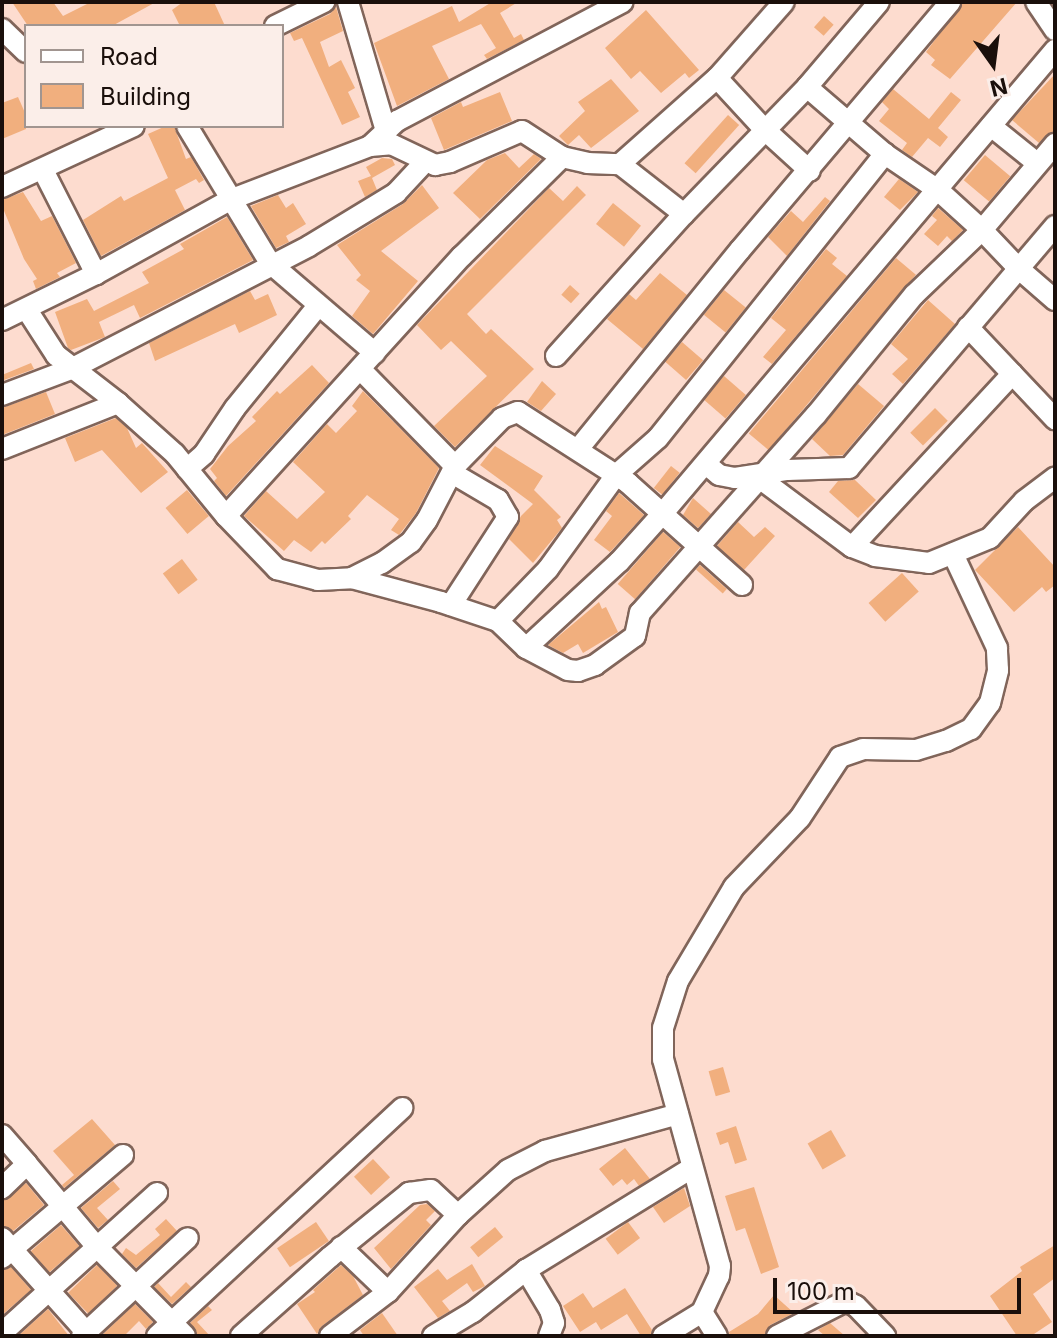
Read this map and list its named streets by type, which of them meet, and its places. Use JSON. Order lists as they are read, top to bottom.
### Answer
{
  "legend": ["Road", "Building"],
  "scale_bar": "100 m",
  "north": "bottom"
}
